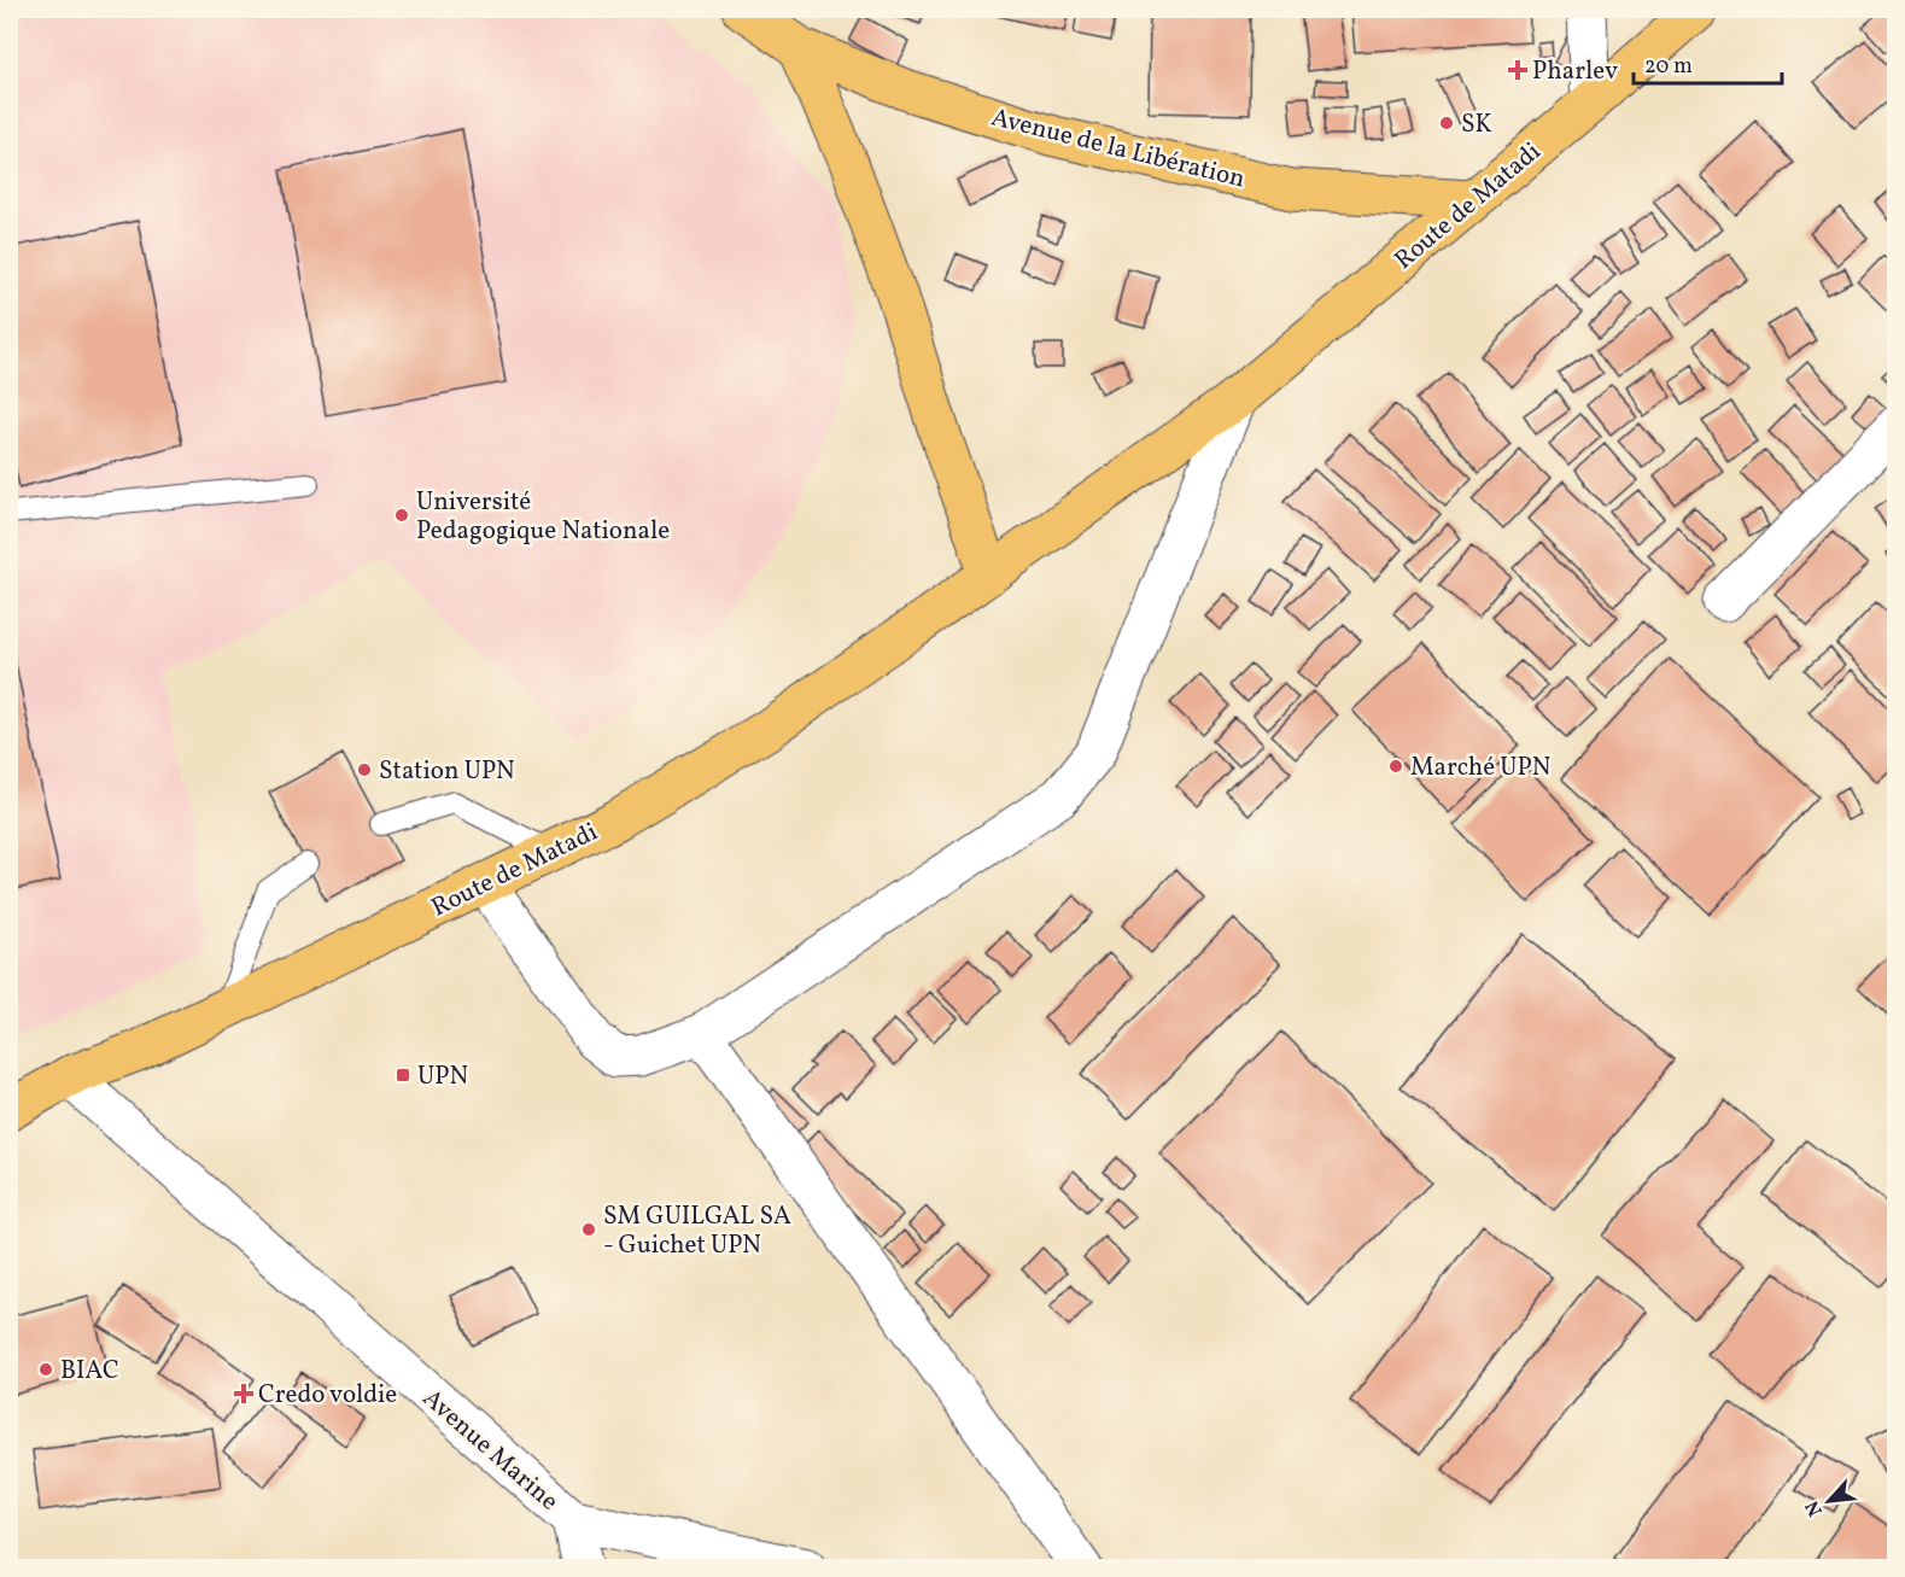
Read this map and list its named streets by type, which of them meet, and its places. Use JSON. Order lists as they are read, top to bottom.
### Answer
{
  "streets": {
    "main road": ["Avenue de la Libération", "Route de Matadi"],
    "street": ["Avenue Marine"]
  },
  "crossings": [
    ["Avenue de la Libération", "Route de Matadi"],
    ["Route de Matadi", "Avenue Marine"]
  ],
  "places": {
    "health": ["Pharlev", "Credo voldie"],
    "other": [
      "SK",
      "Université Pedagogique Nationale",
      "Marché UPN",
      "Station UPN",
      "SM GUILGAL SA - Guichet UPN",
      "BIAC"
    ],
    "transit": ["UPN"]
  },
  "scale_bar": "20 m",
  "north": "bottom left"
}
